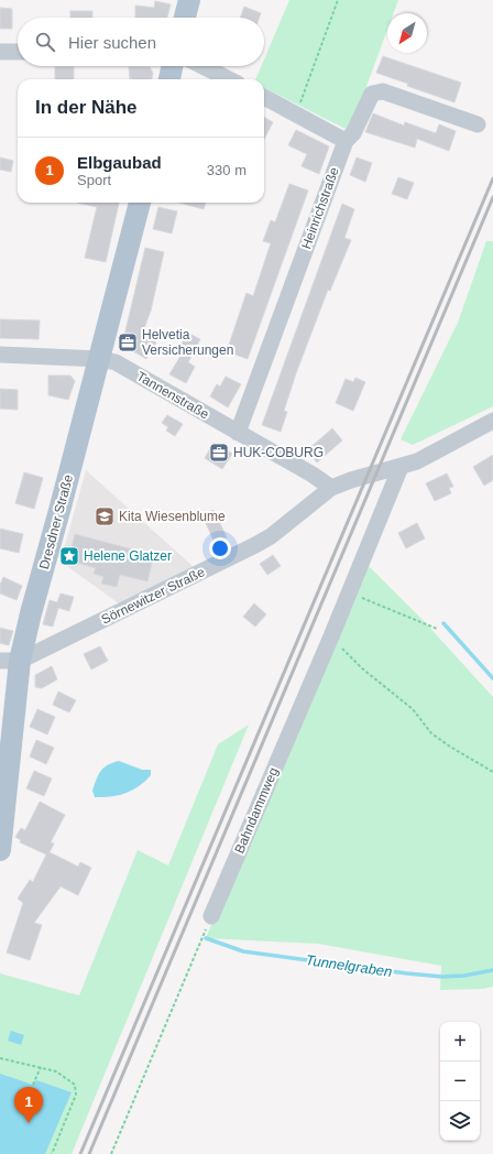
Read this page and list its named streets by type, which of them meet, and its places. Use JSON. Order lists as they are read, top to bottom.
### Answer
{
  "streets": {
    "main road": ["Dresdner Straße"],
    "street": [
      "Heinrichstraße",
      "Tannenstraße",
      "Sörnewitzer Straße",
      "Bahndammweg"
    ]
  },
  "crossings": [
    ["Heinrichstraße", "Tannenstraße"],
    ["Tannenstraße", "Dresdner Straße"],
    ["Tannenstraße", "Sörnewitzer Straße"],
    ["Dresdner Straße", "Sörnewitzer Straße"],
    ["Sörnewitzer Straße", "Bahndammweg"]
  ],
  "water": ["Tunnelgraben"],
  "places": {
    "office": ["Helvetia Versicherungen", "HUK-COBURG"],
    "school or university": ["Kita Wiesenblume"],
    "place": ["Helene Glatzer"]
  },
  "north": "bottom left",
  "page": {
    "search": "Hier suchen",
    "heading": "In der Nähe",
    "list": [
      {
        "mark": "1",
        "name": "Elbgaubad",
        "note": "Sport",
        "value": "330 m"
      }
    ],
    "map_buttons": ["+", "−"],
    "pins": "1"
  }
}
